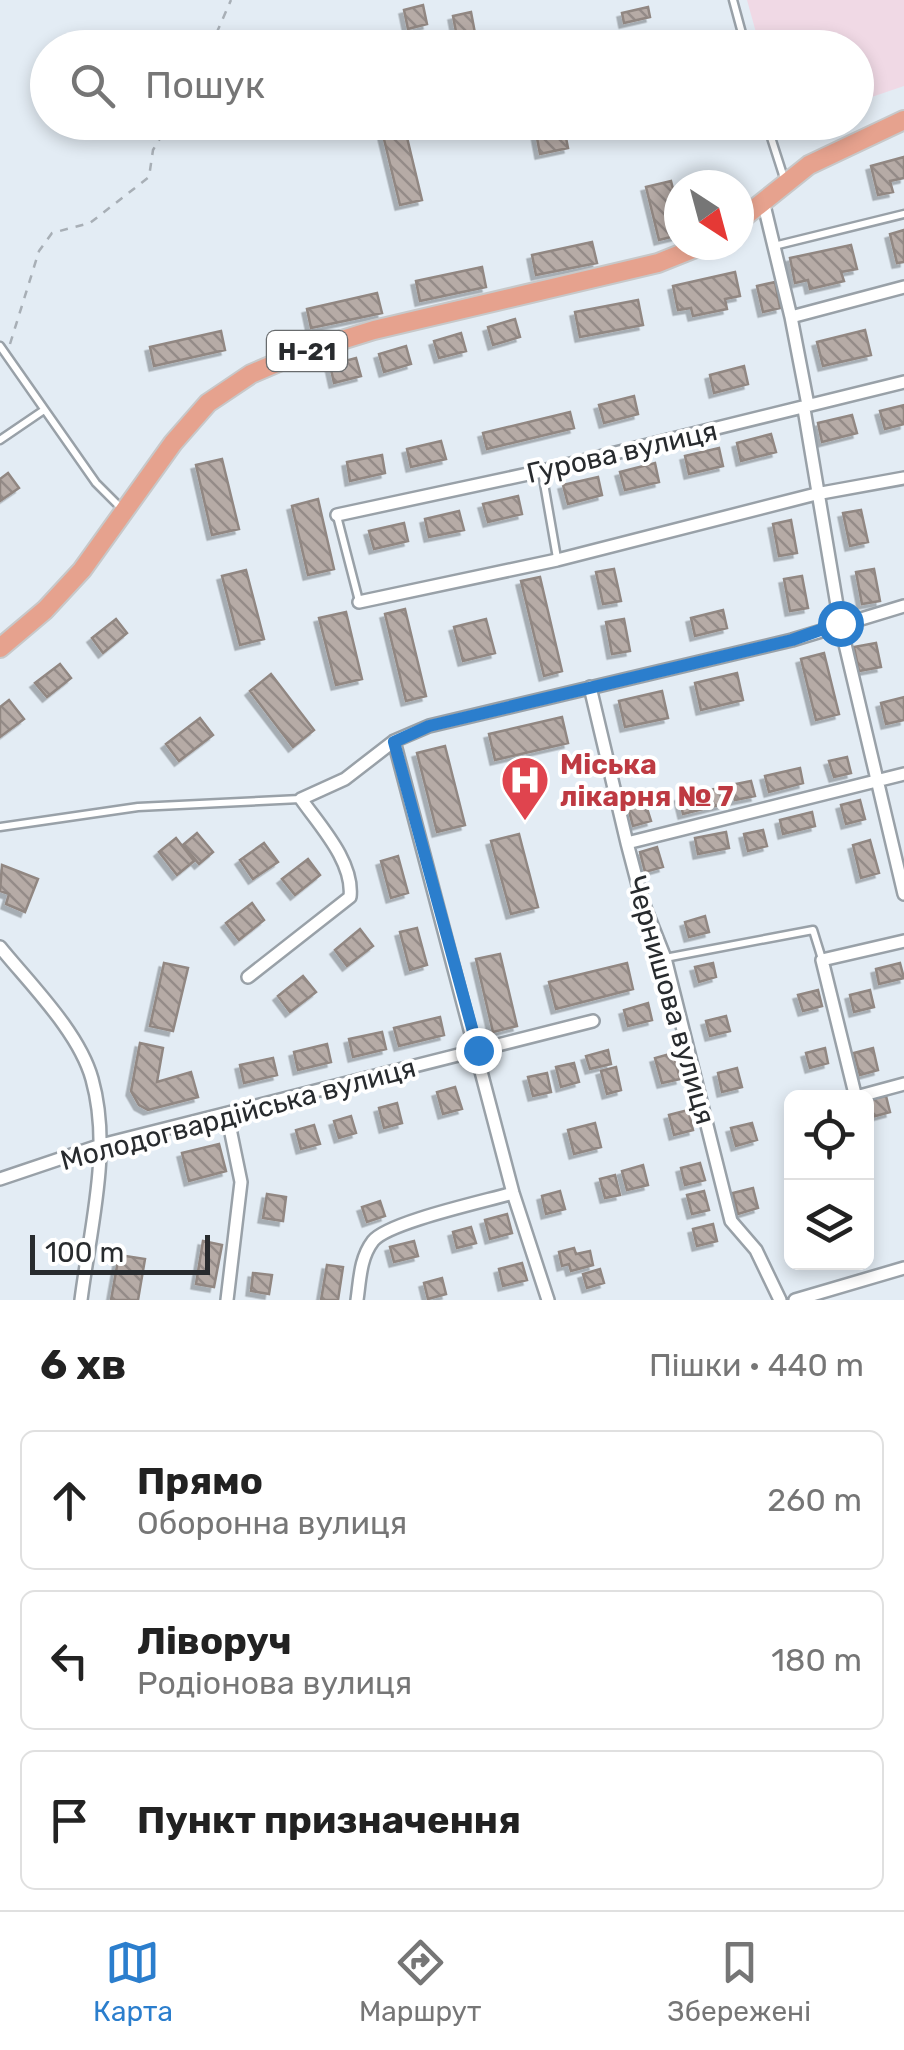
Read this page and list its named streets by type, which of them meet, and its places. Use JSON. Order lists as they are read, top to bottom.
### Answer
{
  "streets": {
    "main road": ["Н-21"],
    "street": ["Гурова вулиця", "Чернишова вулиця", "Молодогвардійська вулиця"]
  },
  "places": {
    "hospital": ["Міська лікарня № 7"]
  },
  "scale_bar": "100 m",
  "north": "bottom right",
  "page": {
    "search": "Пошук",
    "scale": "100 m",
    "heading": ["6 хв", "Пішки · 440 m"],
    "list": [
      ["Прямо", "Оборонна вулиця", "260 m"],
      ["Ліворуч", "Родіонова вулиця", "180 m"],
      "Пункт призначення"
    ],
    "nav": ["Карта", "Маршрут", "Збережені"]
  }
}
